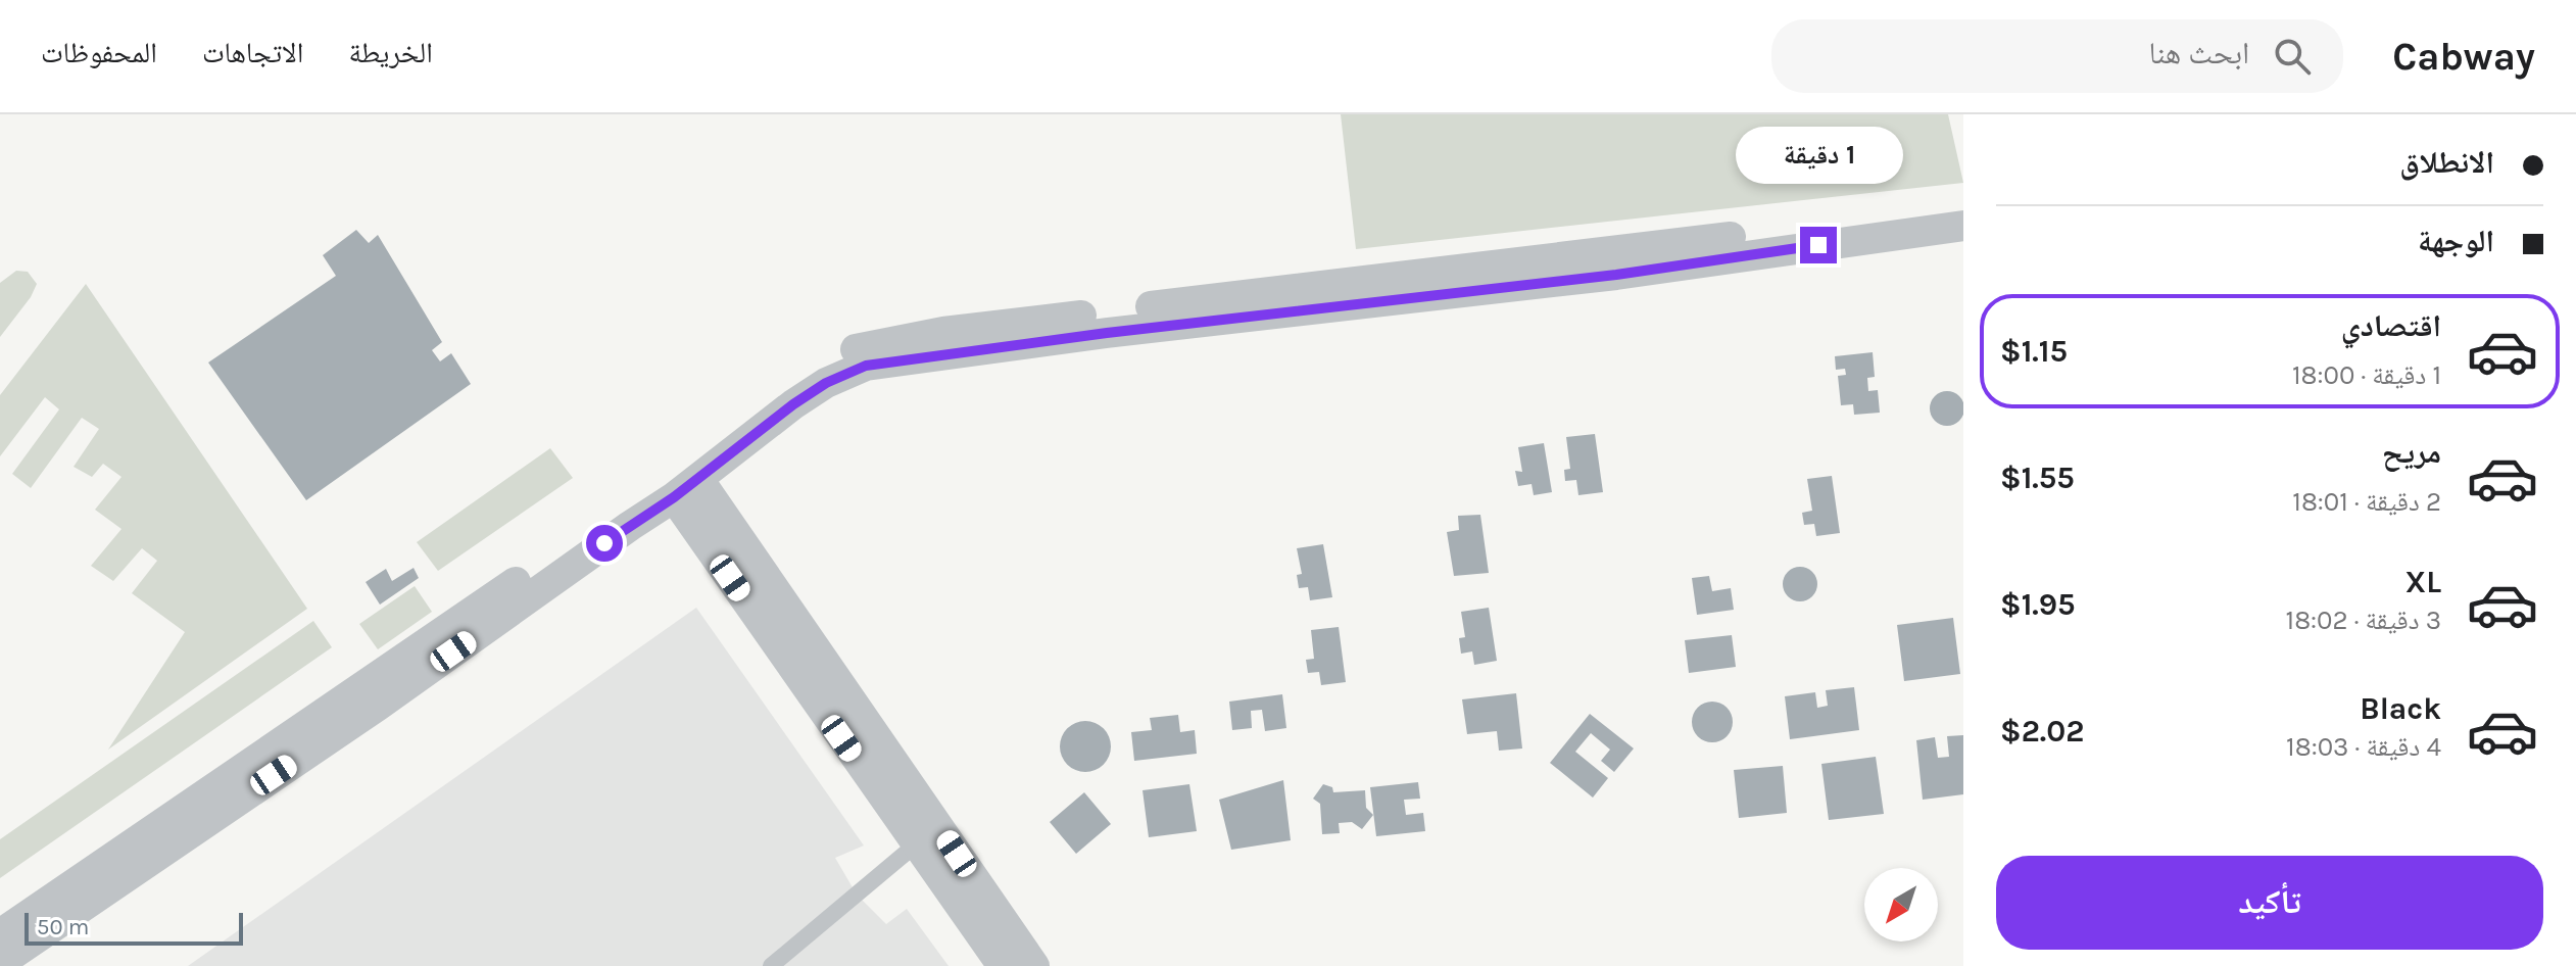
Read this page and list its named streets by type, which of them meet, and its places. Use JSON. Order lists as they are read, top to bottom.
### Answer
{
  "scale_bar": "50 m",
  "north": "bottom left",
  "page": {
    "header": "Cabway",
    "search": "ابحث هنا",
    "nav": ["الخريطة", "الاتجاهات", "المحفوظات"],
    "banner": ["الانطلاق", "الوجهة"],
    "bubble": "1 دقيقة",
    "list": [
      {
        "name": "اقتصادي",
        "note": "1 دقيقة · 18:00",
        "value": "$1.15"
      },
      {
        "name": "مريح",
        "note": "2 دقيقة · 18:01",
        "value": "$1.55"
      },
      {
        "name": "XL",
        "note": "3 دقيقة · 18:02",
        "value": "$1.95"
      },
      {
        "name": "Black",
        "note": "4 دقيقة · 18:03",
        "value": "$2.02"
      }
    ],
    "buttons": "تأكيد",
    "scale": "50 m"
  }
}
